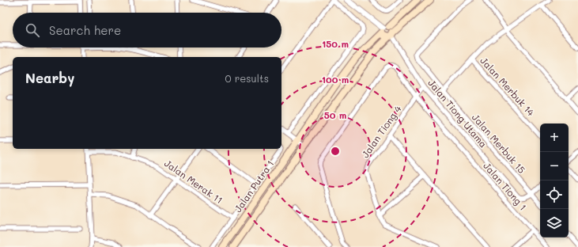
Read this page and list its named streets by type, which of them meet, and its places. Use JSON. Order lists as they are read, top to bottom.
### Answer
{
  "streets": {
    "main road": ["Jalan Putra 1"],
    "street": [
      "Jalan Merbuk 14",
      "Jalan Tiong Utama",
      "Jalan Tiong 4",
      "Jalan Merbuk 15",
      "Jalan Merak 11",
      "Jalan Tiong 1"
    ]
  },
  "crossings": [
    ["Jalan Tiong Utama", "Jalan Tiong 4"],
    ["Jalan Tiong Utama", "Jalan Merbuk 15"],
    ["Jalan Tiong Utama", "Jalan Putra 1"],
    ["Jalan Tiong 4", "Jalan Tiong 1"]
  ],
  "page": {
    "search": "Search here",
    "heading": ["Nearby", "0 results"],
    "map_buttons": ["+", "−"]
  },
  "rings": ["150 m", "100 m", "50 m"]
}
